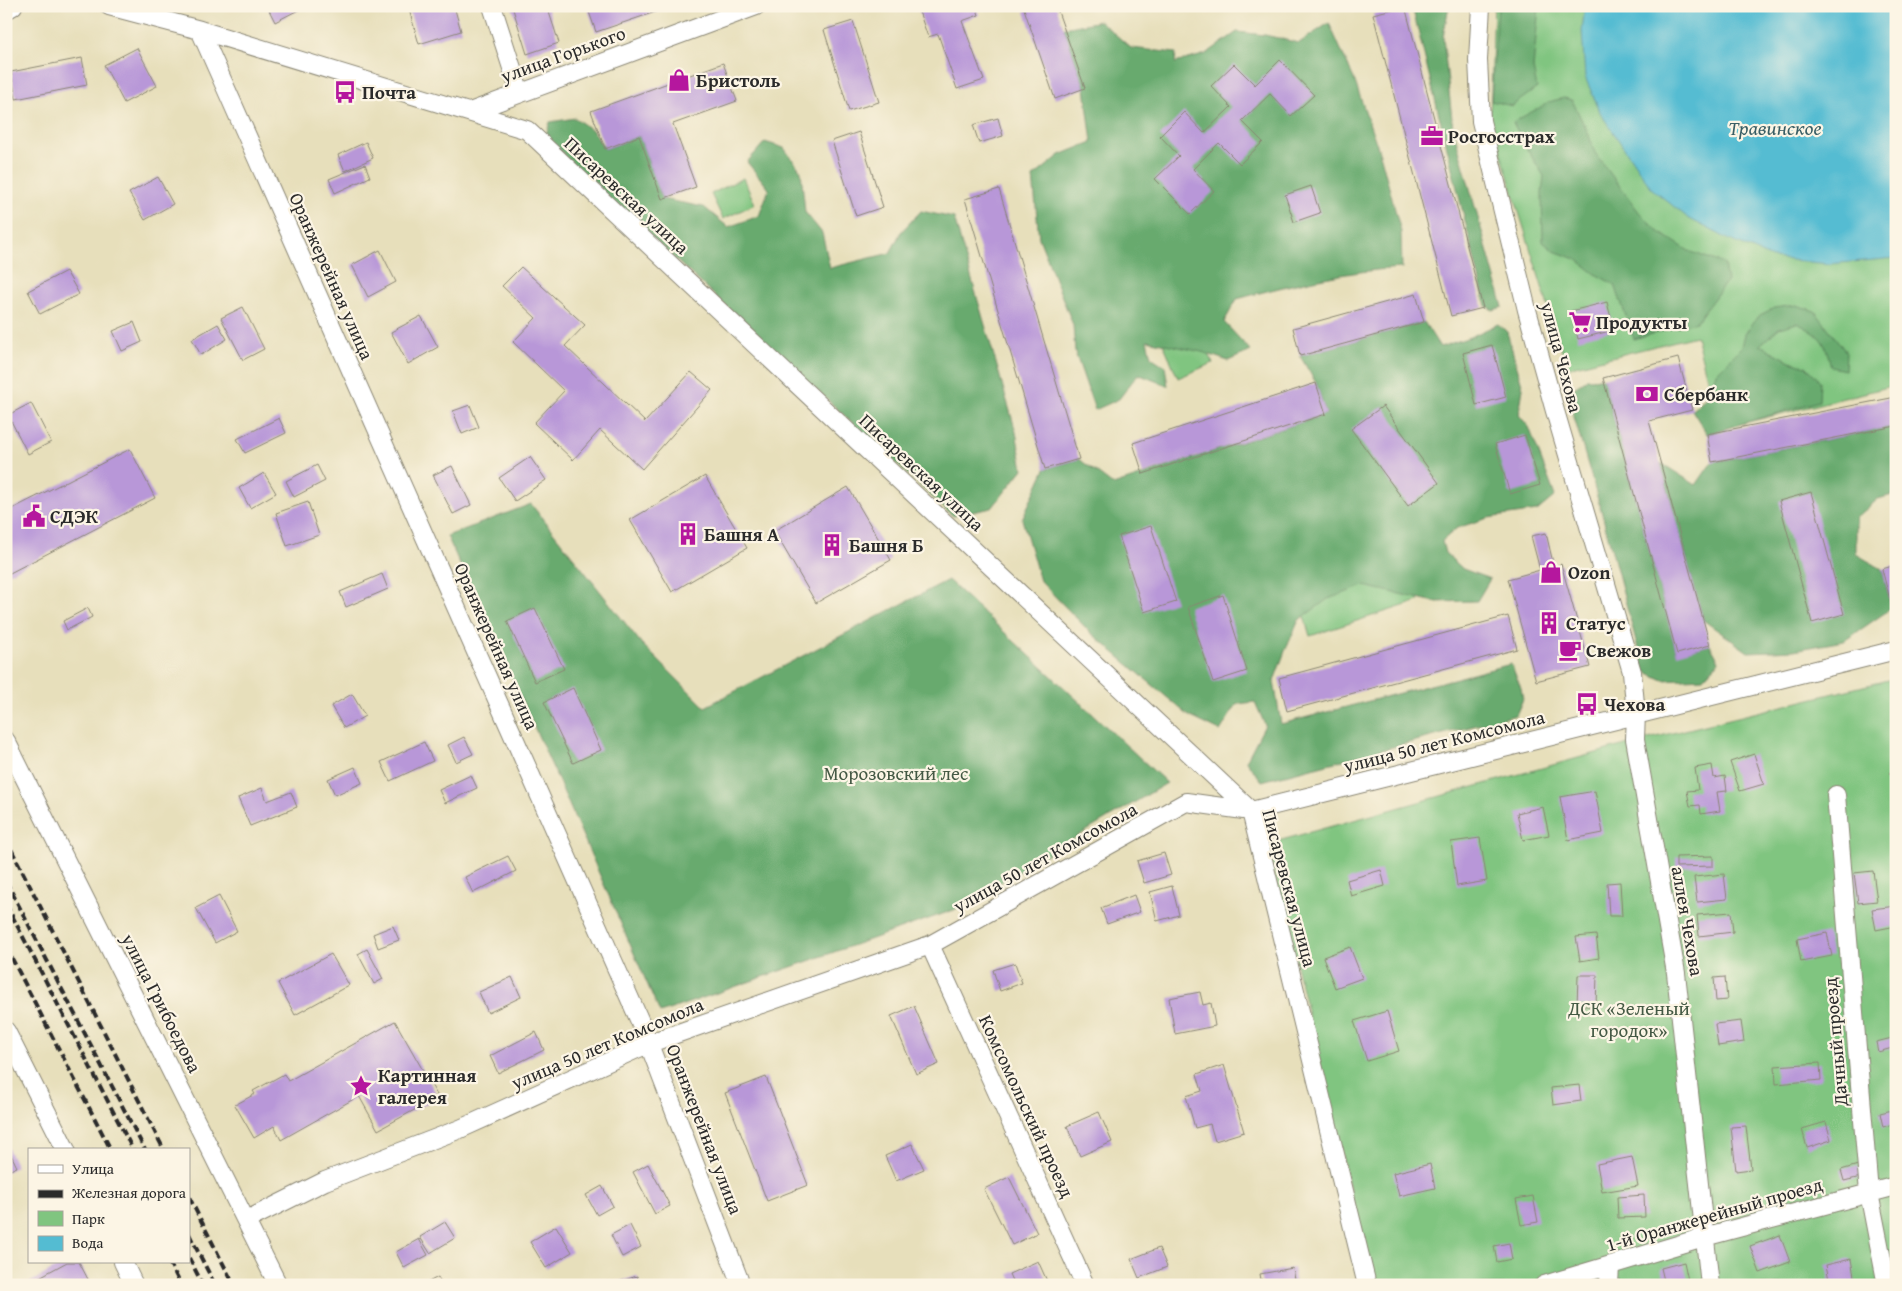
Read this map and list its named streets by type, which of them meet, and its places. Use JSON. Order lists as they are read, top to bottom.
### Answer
{
  "streets": {
    "street": [
      "улица Горького",
      "Писаревская улица",
      "Оранжерейная улица",
      "улица Чехова",
      "улица 50 лет Комсомола",
      "аллея Чехова",
      "улица Грибоедова",
      "Дачный проезд",
      "Комсомольский проезд",
      "1-й Оранжерейный проезд"
    ]
  },
  "crossings": [
    ["улица Горького", "Писаревская улица"],
    ["Писаревская улица", "Оранжерейная улица"],
    ["Писаревская улица", "улица 50 лет Комсомола"],
    ["Оранжерейная улица", "улица 50 лет Комсомола"],
    ["улица Чехова", "улица 50 лет Комсомола"],
    ["улица Чехова", "аллея Чехова"],
    ["улица 50 лет Комсомола", "аллея Чехова"],
    ["улица 50 лет Комсомола", "улица Грибоедова"],
    ["улица 50 лет Комсомола", "Комсомольский проезд"],
    ["аллея Чехова", "1-й Оранжерейный проезд"],
    ["Дачный проезд", "1-й Оранжерейный проезд"]
  ],
  "water": ["Травинское"],
  "parks": ["Морозовский лес", "ДСК «Зеленый городок»"],
  "places": {
    "shop": ["Бристоль", "Ozon"],
    "bus stop": ["Почта", "Чехова"],
    "office": ["Росгосстрах"],
    "supermarket": ["Продукты"],
    "bank": ["Сбербанк"],
    "public building": ["СДЭК"],
    "building": ["Башня А", "Башня Б", "Статус"],
    "cafe": ["Свежов"],
    "place": ["Картинная галерея"]
  },
  "legend": [
    "Улица",
    "Железная дорога",
    "Парк",
    "Вода"
  ]
}
